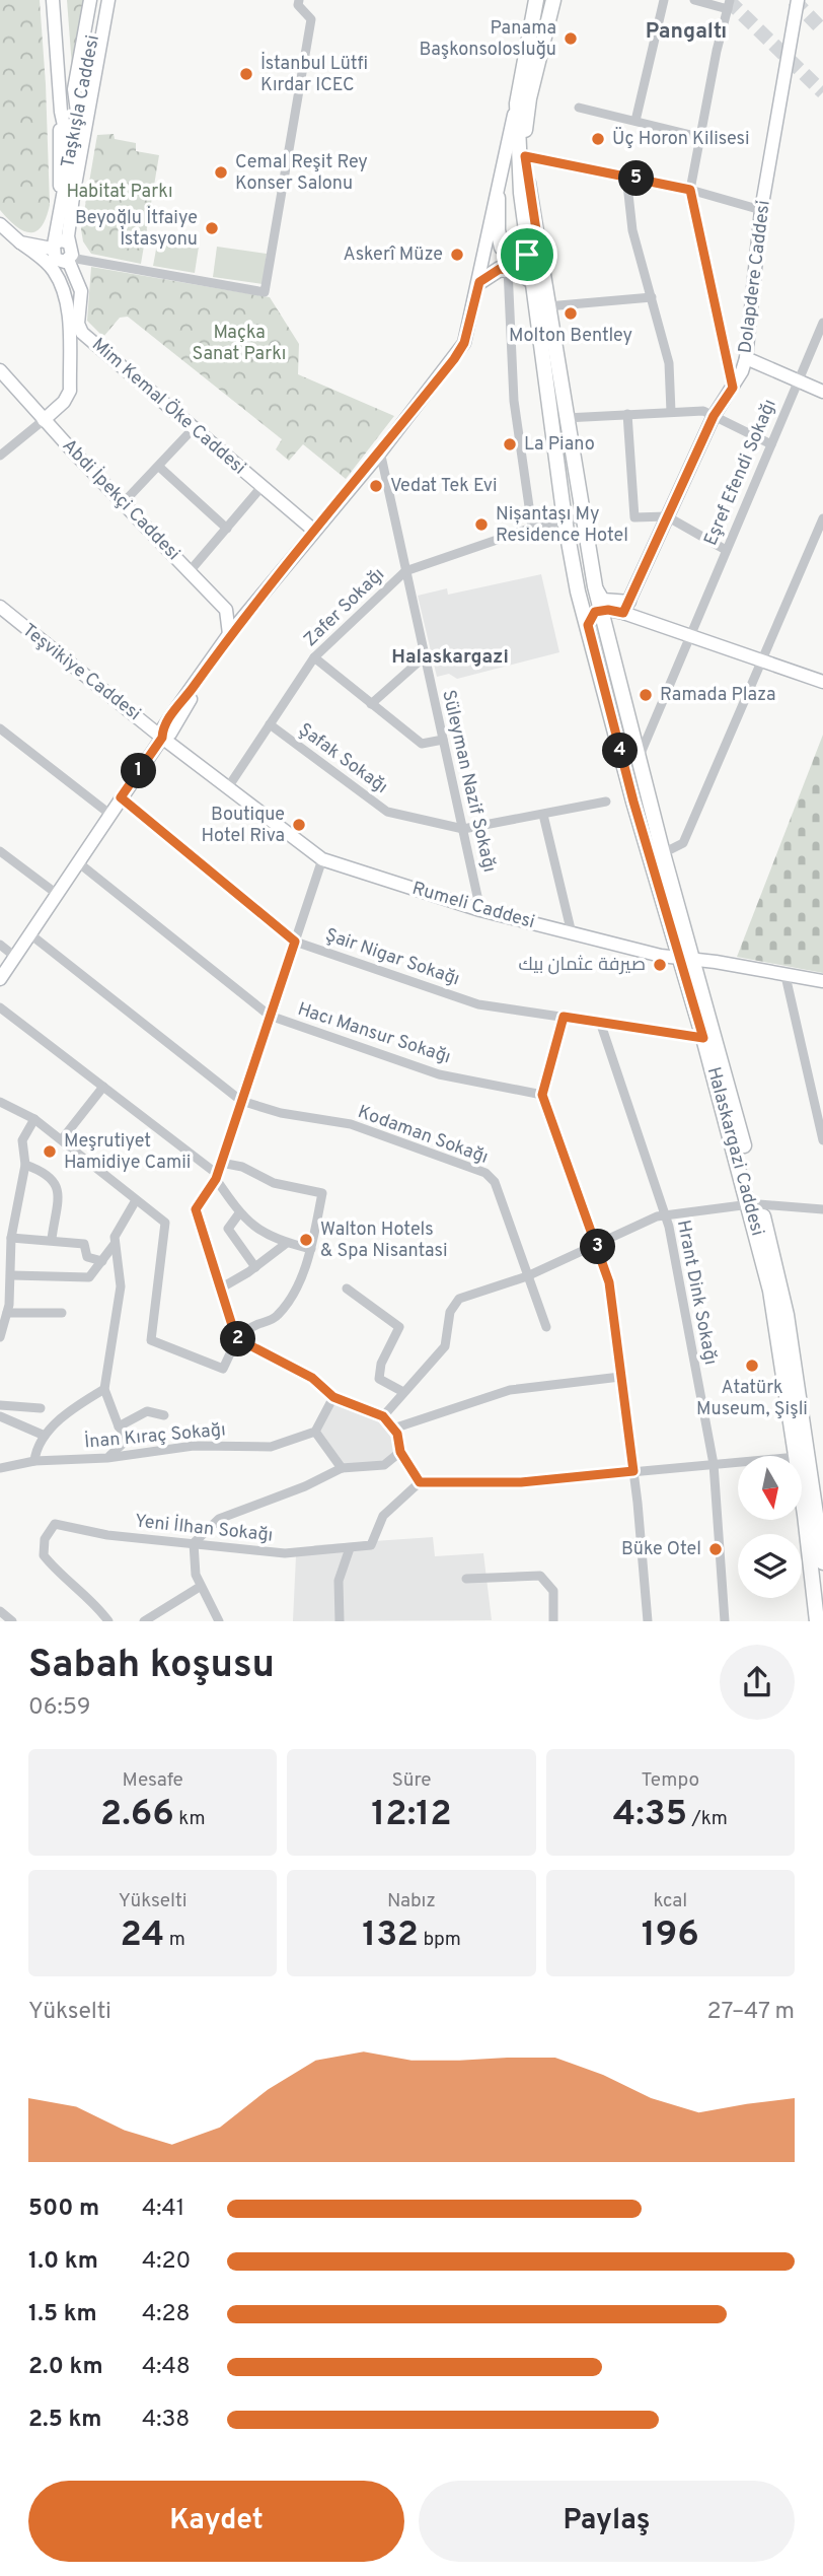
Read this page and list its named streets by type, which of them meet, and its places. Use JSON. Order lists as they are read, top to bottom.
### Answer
{
  "streets": {
    "main road": [
      "Taşkışla Caddesi",
      "Dolapdere Caddesi",
      "Mim Kemal Öke Caddesi",
      "Abdi İpekçi Caddesi",
      "Teşvikiye Caddesi",
      "Rumeli Caddesi",
      "Halaskargazi Caddesi"
    ],
    "street": [
      "Eşref Efendi Sokağı",
      "Zafer Sokağı",
      "Şafak Sokağı",
      "Süleyman Nazif Sokağı",
      "Şair Nigar Sokağı",
      "Hacı Mansur Sokağı",
      "Kodaman Sokağı",
      "Hrant Dink Sokağı",
      "İnan Kıraç Sokağı",
      "Yeni İlhan Sokağı"
    ]
  },
  "crossings": [
    ["Taşkışla Caddesi", "Mim Kemal Öke Caddesi"],
    ["Eşref Efendi Sokağı", "Halaskargazi Caddesi"],
    ["Zafer Sokağı", "Şafak Sokağı"],
    ["Zafer Sokağı", "Süleyman Nazif Sokağı"],
    ["Zafer Sokağı", "Rumeli Caddesi"],
    ["Zafer Sokağı", "Halaskargazi Caddesi"],
    ["Teşvikiye Caddesi", "Rumeli Caddesi"],
    ["Şafak Sokağı", "Süleyman Nazif Sokağı"],
    ["Süleyman Nazif Sokağı", "Rumeli Caddesi"],
    ["Rumeli Caddesi", "Halaskargazi Caddesi"],
    ["Şair Nigar Sokağı", "Halaskargazi Caddesi"],
    ["Şair Nigar Sokağı", "Hrant Dink Sokağı"]
  ],
  "districts": ["Pangaltı", "Halaskargazi"],
  "parks": ["Habitat Parkı", "Maçka Sanat Parkı"],
  "places": [
    "Panama Başkonsolosluğu",
    "İstanbul Lütfi Kırdar ICEC",
    "Üç Horon Kilisesi",
    "Cemal Reşit Rey Konser Salonu",
    "Beyoğlu İtfaiye İstasyonu",
    "Askerî Müze",
    "Molton Bentley",
    "La Piano",
    "Vedat Tek Evi",
    "Nișantașı My Residence Hotel",
    "Ramada Plaza",
    "Boutique Hotel Riva",
    "صيرفة عثمان بيك",
    "Meşrutiyet Hamidiye Camii",
    "Walton Hotels & Spa Nisantasi",
    "Atatürk Museum, Şişli",
    "Büke Otel"
  ],
  "north": "bottom",
  "page": {
    "pins": [
      "5",
      "4",
      "1",
      "3",
      "2"
    ],
    "heading": ["Sabah koşusu", "06:59"],
    "stats": [
      ["Mesafe", "2.66 km"],
      ["Süre", "12:12"],
      ["Tempo", "4:35 /km"],
      ["Yükselti", "24 m"],
      ["Nabız", "132 bpm"],
      ["kcal", "196"]
    ],
    "chart": ["Yükselti", "27–47 m"],
    "list": [
      {
        "name": "500 m",
        "note": "4:41"
      },
      {
        "name": "1.0 km",
        "note": "4:20"
      },
      {
        "name": "1.5 km",
        "note": "4:28"
      },
      {
        "name": "2.0 km",
        "note": "4:48"
      },
      {
        "name": "2.5 km",
        "note": "4:38"
      }
    ],
    "buttons": ["Kaydet", "Paylaş"]
  }
}
